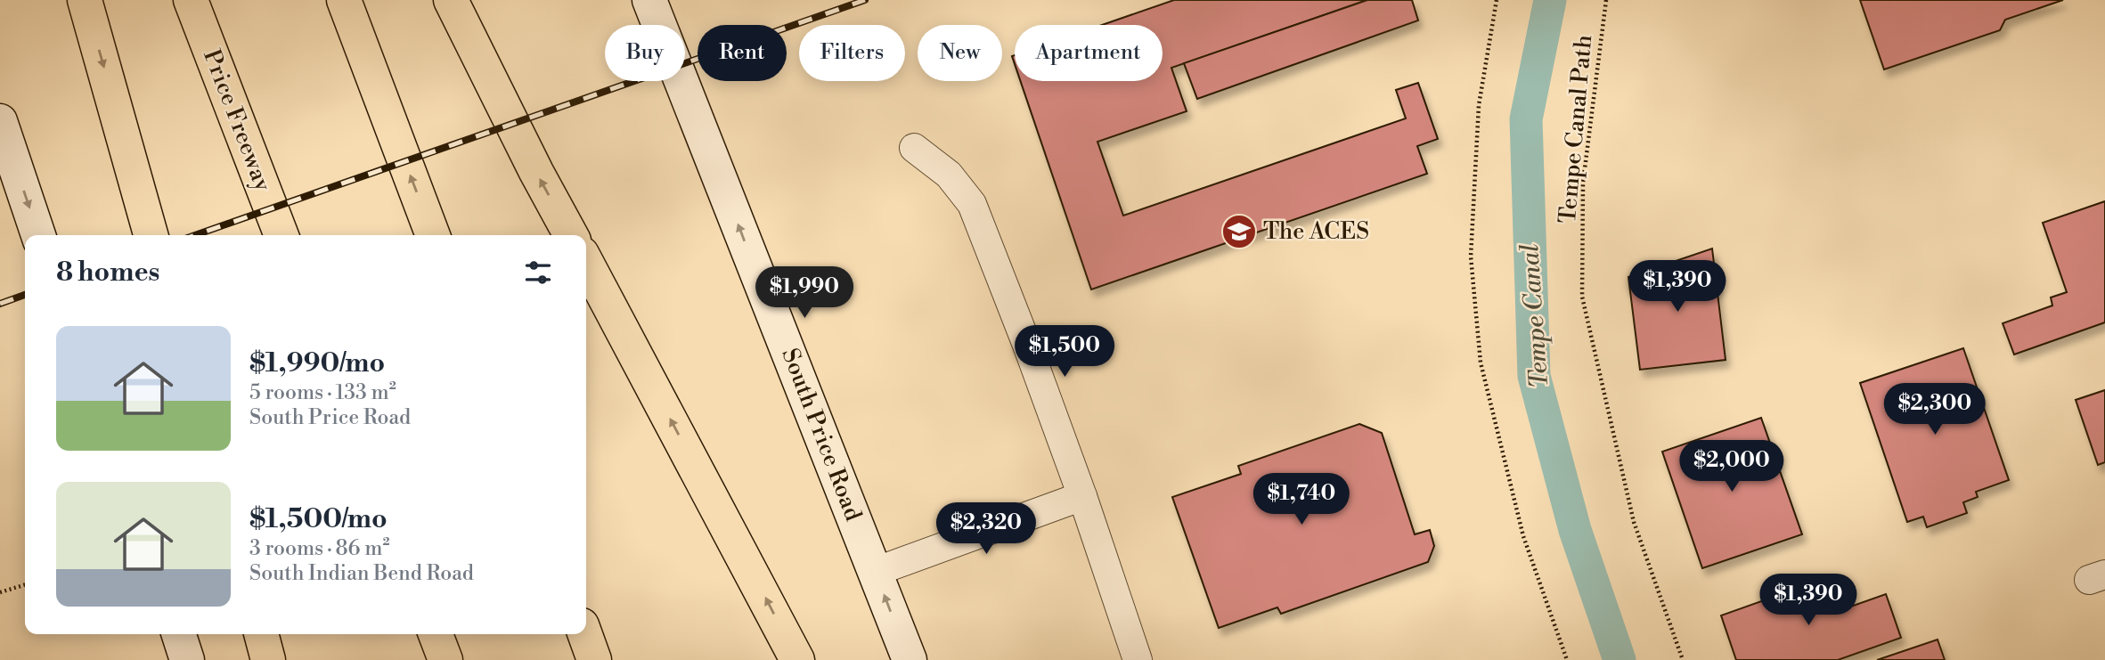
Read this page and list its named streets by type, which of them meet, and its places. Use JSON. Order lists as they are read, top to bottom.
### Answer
{
  "streets": {
    "highway": ["Price Freeway"],
    "main road": ["South Price Road"],
    "path": ["Tempe Canal Path"]
  },
  "one_way": ["South Price Road"],
  "water": ["Tempe Canal"],
  "places": {
    "school or university": ["The ACES"]
  },
  "page": {
    "chip": [
      "Buy",
      "Rent",
      "Filters",
      "New",
      "Apartment"
    ],
    "heading": "8 homes",
    "price": [
      "$1,390",
      "$1,990",
      "$1,500",
      "$2,300",
      "$2,000",
      "$1,740",
      "$2,320",
      "$1,390"
    ],
    "list": [
      {
        "name": "$1,990/mo",
        "note": "5 rooms · 133 m² · South Price Road"
      },
      {
        "name": "$1,500/mo",
        "note": "3 rooms · 86 m² · South Indian Bend Road"
      }
    ]
  }
}
